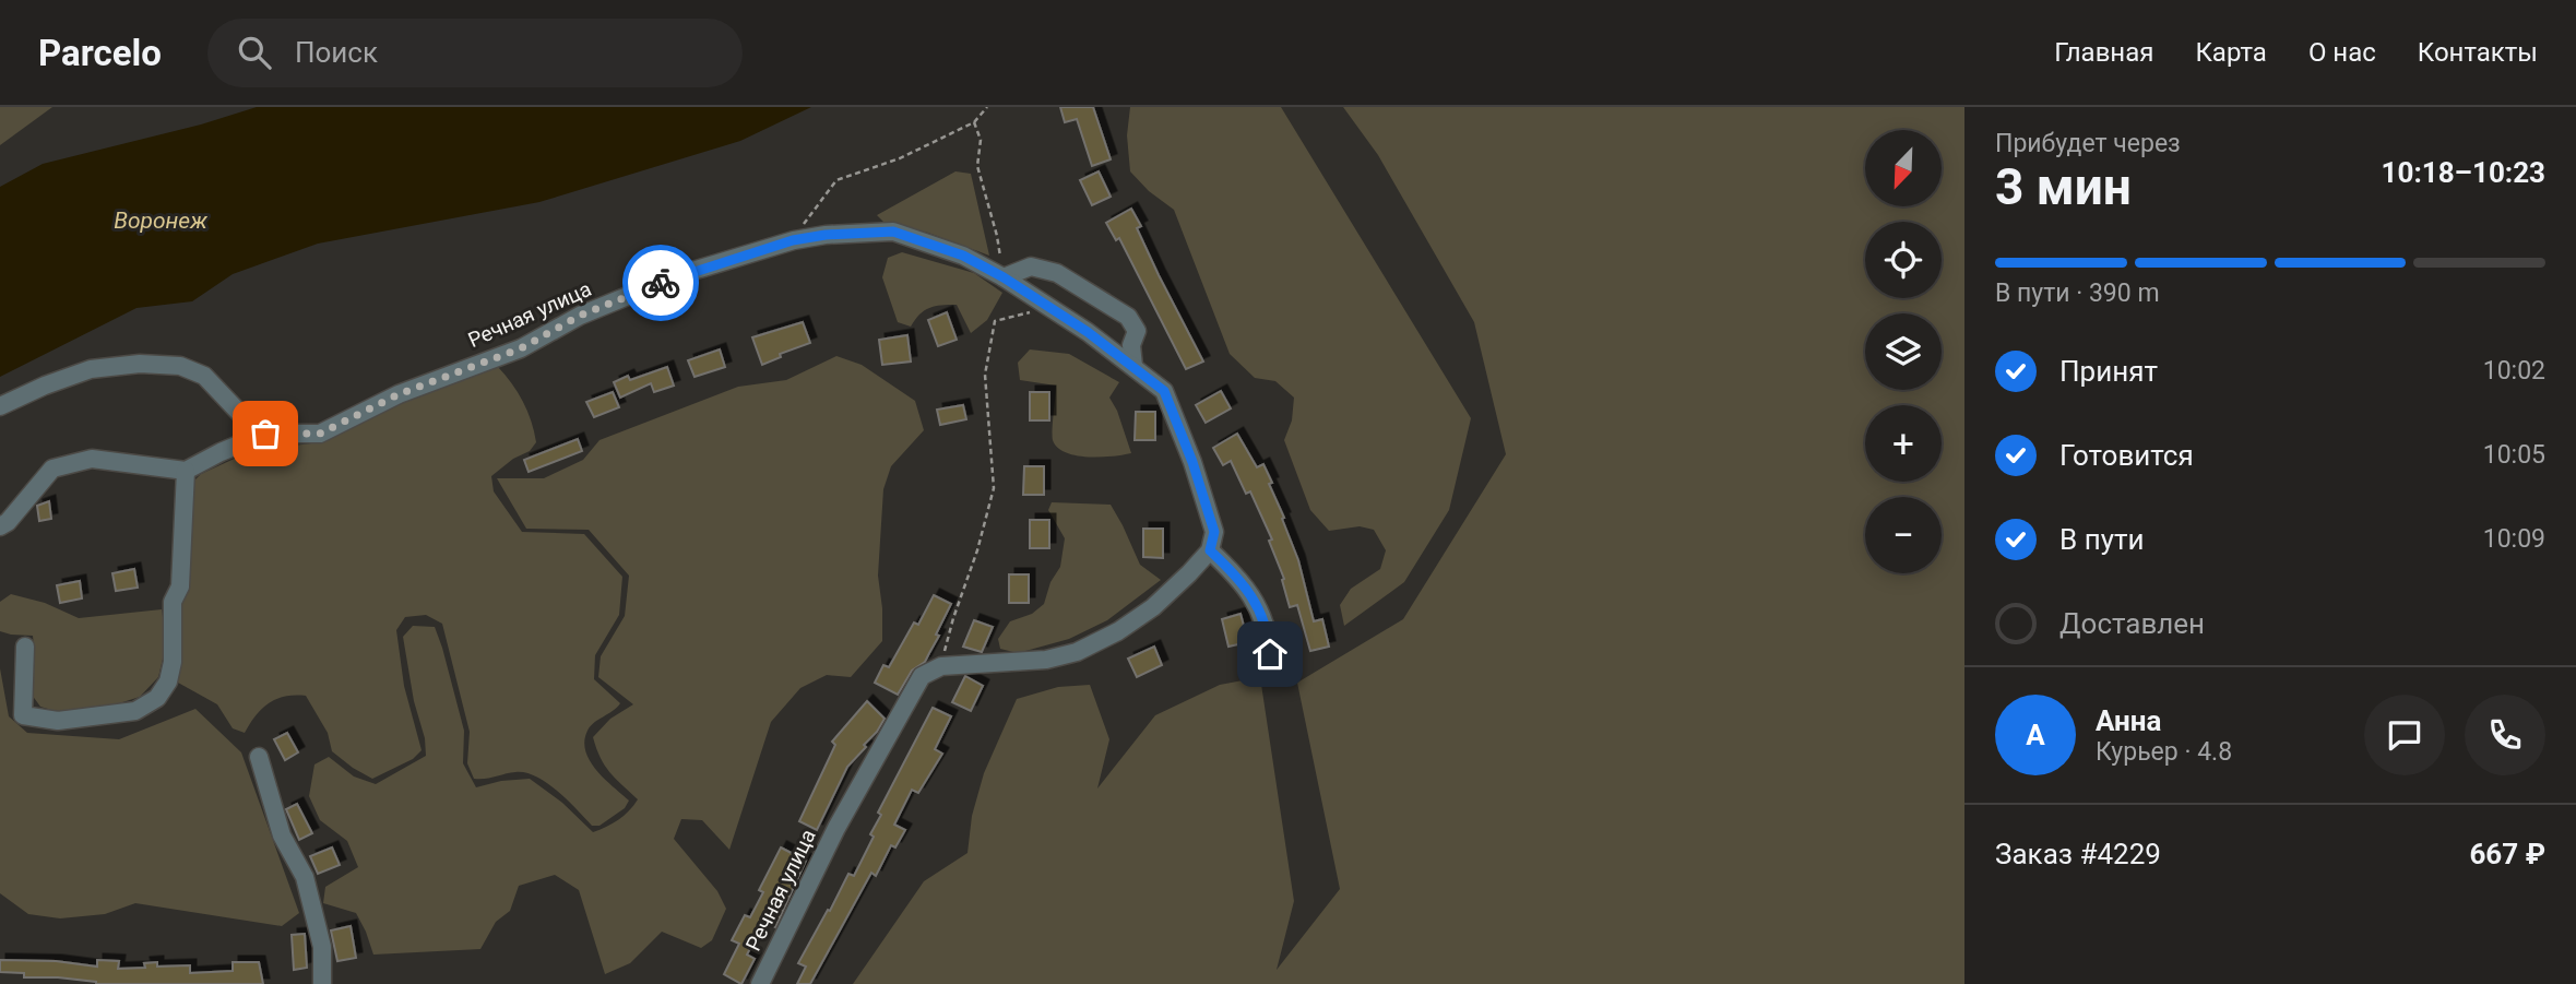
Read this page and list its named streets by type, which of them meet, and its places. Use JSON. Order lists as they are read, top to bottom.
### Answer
{
  "streets": {
    "street": ["Речная улица"]
  },
  "water": ["Воронеж"],
  "north": "bottom left",
  "page": {
    "header": "Parcelo",
    "search": "Поиск",
    "nav": [
      "Главная",
      "Карта",
      "О нас",
      "Контакты"
    ],
    "heading": ["3 мин", "Прибудет через", "10:18–10:23"],
    "panel": [
      "Анна",
      "Курьер · 4.8",
      "Заказ #4229",
      "667 ₽"
    ],
    "map_buttons": ["+", "−"],
    "bar": "В пути · 390 m",
    "list": [
      ["Принят", "10:02"],
      ["Готовится", "10:05"],
      ["В пути", "10:09"],
      "Доставлен"
    ],
    "round": "А"
  }
}
